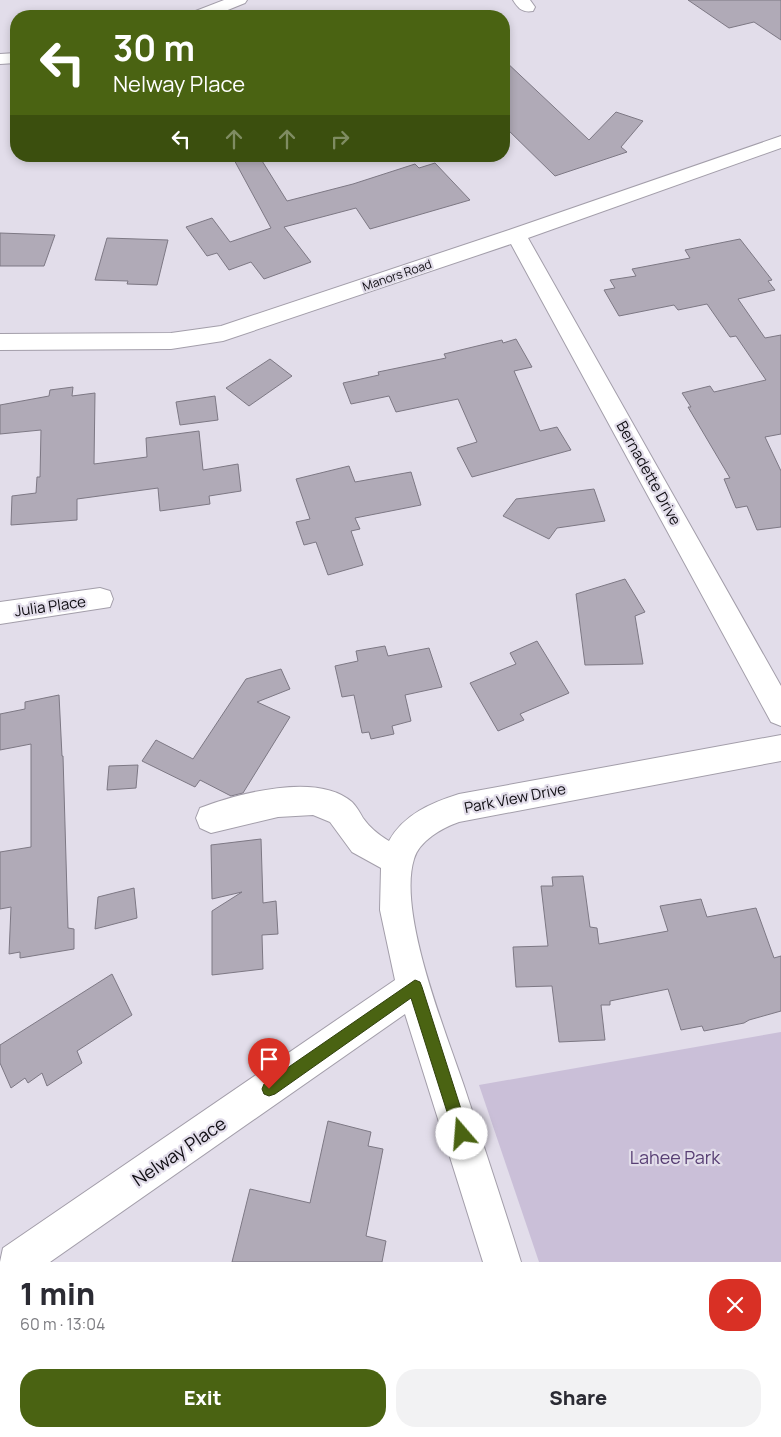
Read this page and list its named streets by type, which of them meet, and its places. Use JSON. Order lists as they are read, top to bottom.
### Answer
{
  "streets": {
    "street": [
      "Manors Road",
      "Bernadette Drive",
      "Julia Place",
      "Park View Drive",
      "Nelway Place"
    ]
  },
  "crossings": [
    ["Manors Road", "Bernadette Drive"],
    ["Park View Drive", "Nelway Place"]
  ],
  "parks": ["Lahee Park"],
  "page": {
    "turn": ["30 m", "Nelway Place"],
    "heading": ["1 min", "60 m · 13:04"],
    "buttons": ["Exit", "Share"]
  }
}
